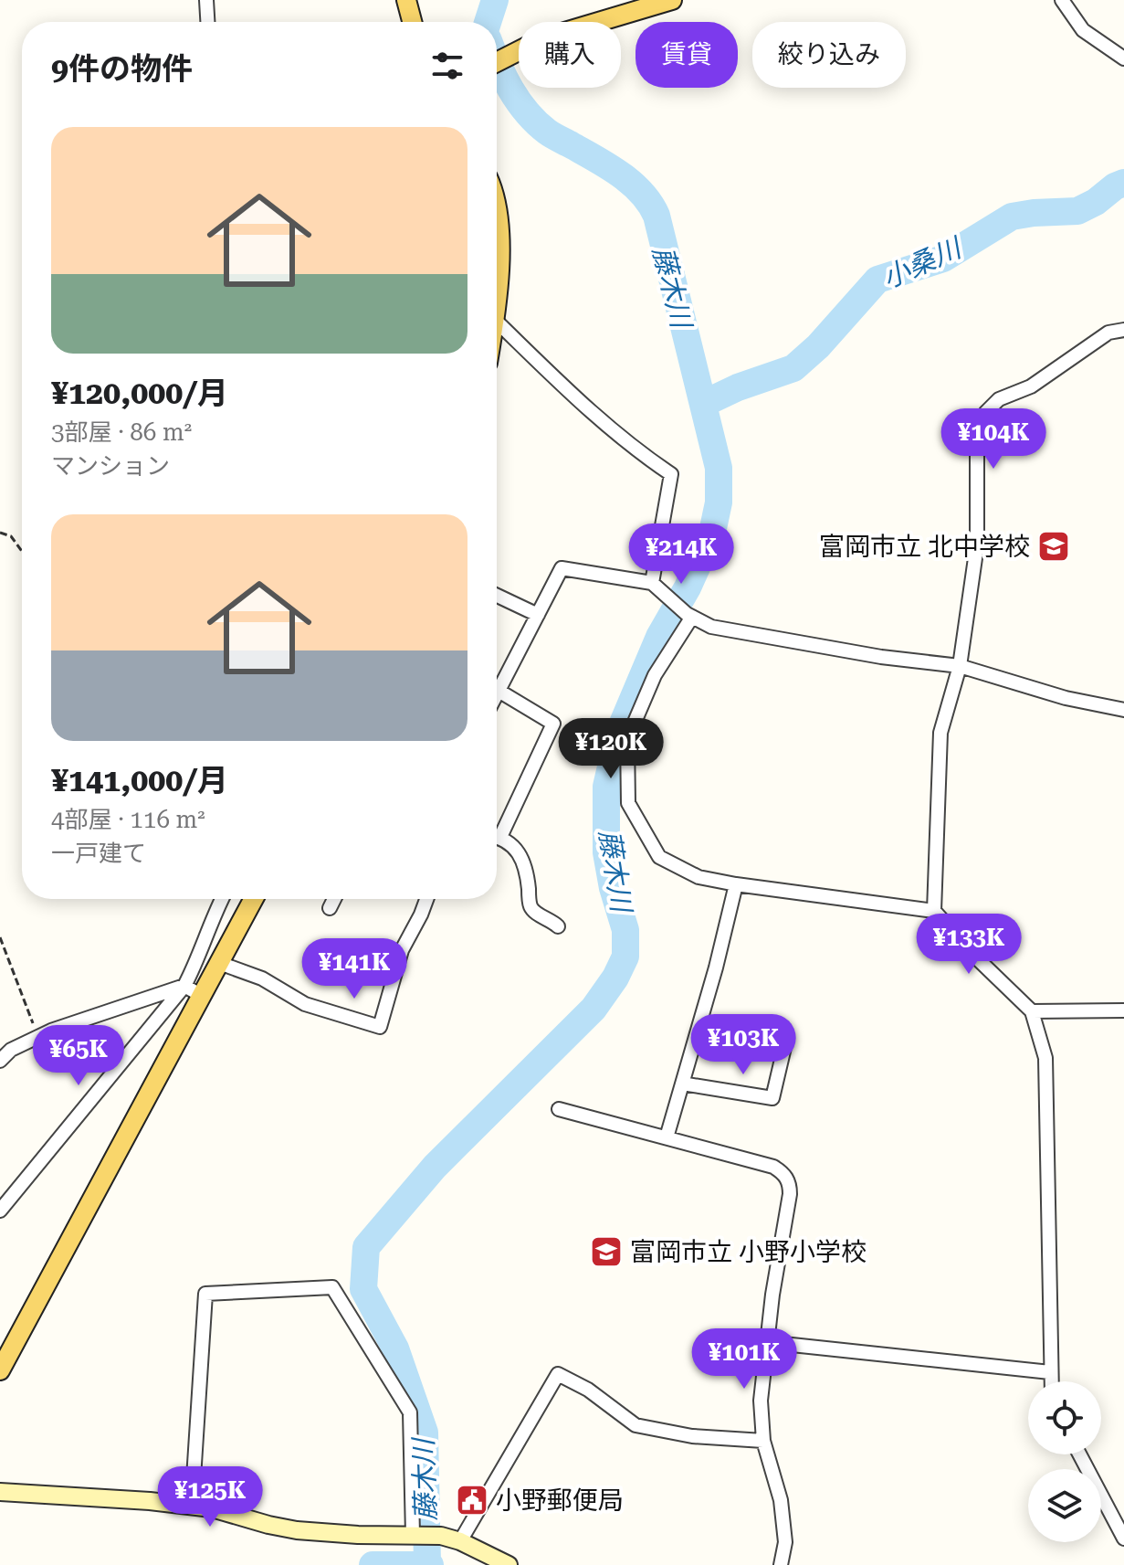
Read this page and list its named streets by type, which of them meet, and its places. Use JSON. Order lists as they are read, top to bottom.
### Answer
{
  "water": ["小桑川", "藤木川"],
  "places": {
    "school or university": ["富岡市立 北中学校", "富岡市立 小野小学校"],
    "public building": ["小野郵便局"]
  },
  "page": {
    "chip": ["購入", "賃貸", "絞り込み"],
    "heading": "9件の物件",
    "list": [
      {
        "name": "¥120,000/月",
        "note": "3部屋 · 86 m² · マンション"
      },
      {
        "name": "¥141,000/月",
        "note": "4部屋 · 116 m² · 一戸建て"
      }
    ],
    "price": [
      "¥104K",
      "¥214K",
      "¥120K",
      "¥133K",
      "¥141K",
      "¥103K",
      "¥65K",
      "¥101K",
      "¥125K"
    ]
  }
}
